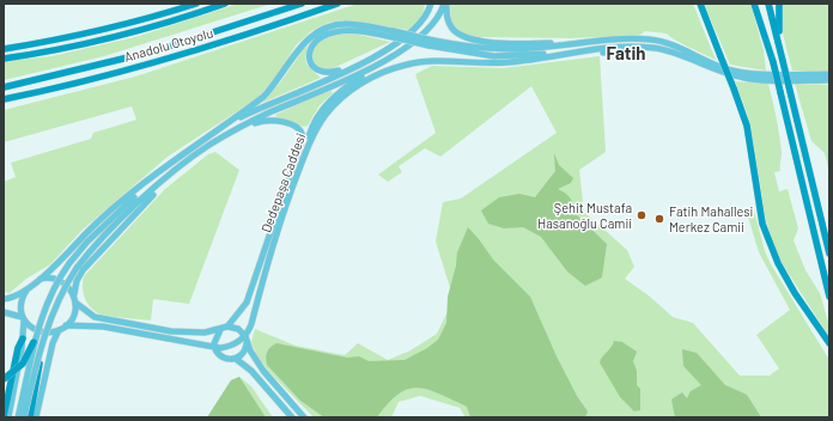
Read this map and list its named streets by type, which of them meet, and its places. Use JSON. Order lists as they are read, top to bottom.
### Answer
{
  "streets": {
    "highway": ["Anadolu Otoyolu"],
    "main road": ["Dedepaşa Caddesi"]
  },
  "districts": ["Fatih"],
  "places": ["Şehit Mustafa Hasanoğlu Camii", "Fatih Mahallesi Merkez Camii"]
}
